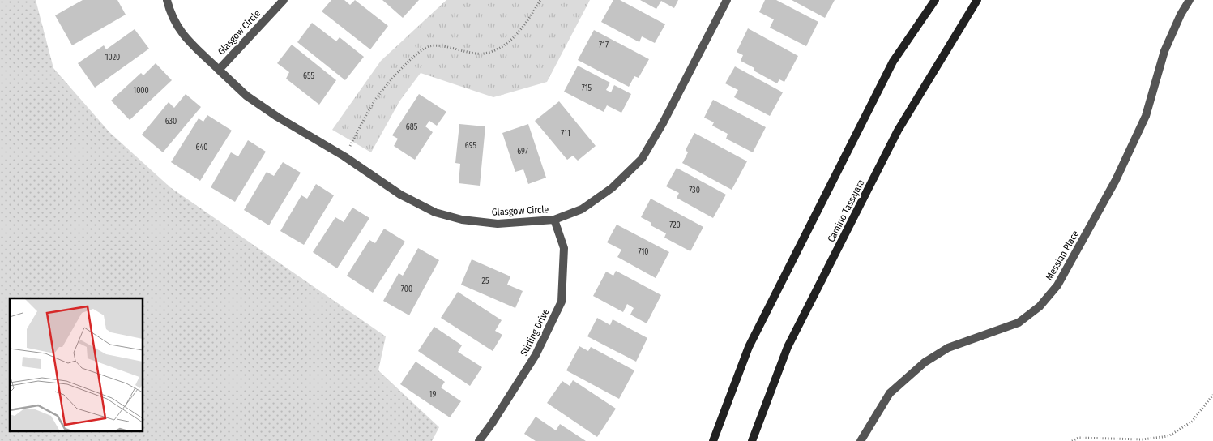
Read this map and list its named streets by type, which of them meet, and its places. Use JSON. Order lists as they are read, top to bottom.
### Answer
{
  "streets": {
    "main road": ["Camino Tassajara"],
    "street": ["Glasgow Circle", "Messian Place", "Stirling Drive"]
  },
  "crossings": [
    ["Glasgow Circle", "Stirling Drive"]
  ],
  "house_numbers": [
    "717",
    "1020",
    "655",
    "715",
    "1000",
    "630",
    "685",
    "711",
    "695",
    "640",
    "697",
    "730",
    "720",
    "710",
    "25",
    "700",
    "19"
  ]
}
